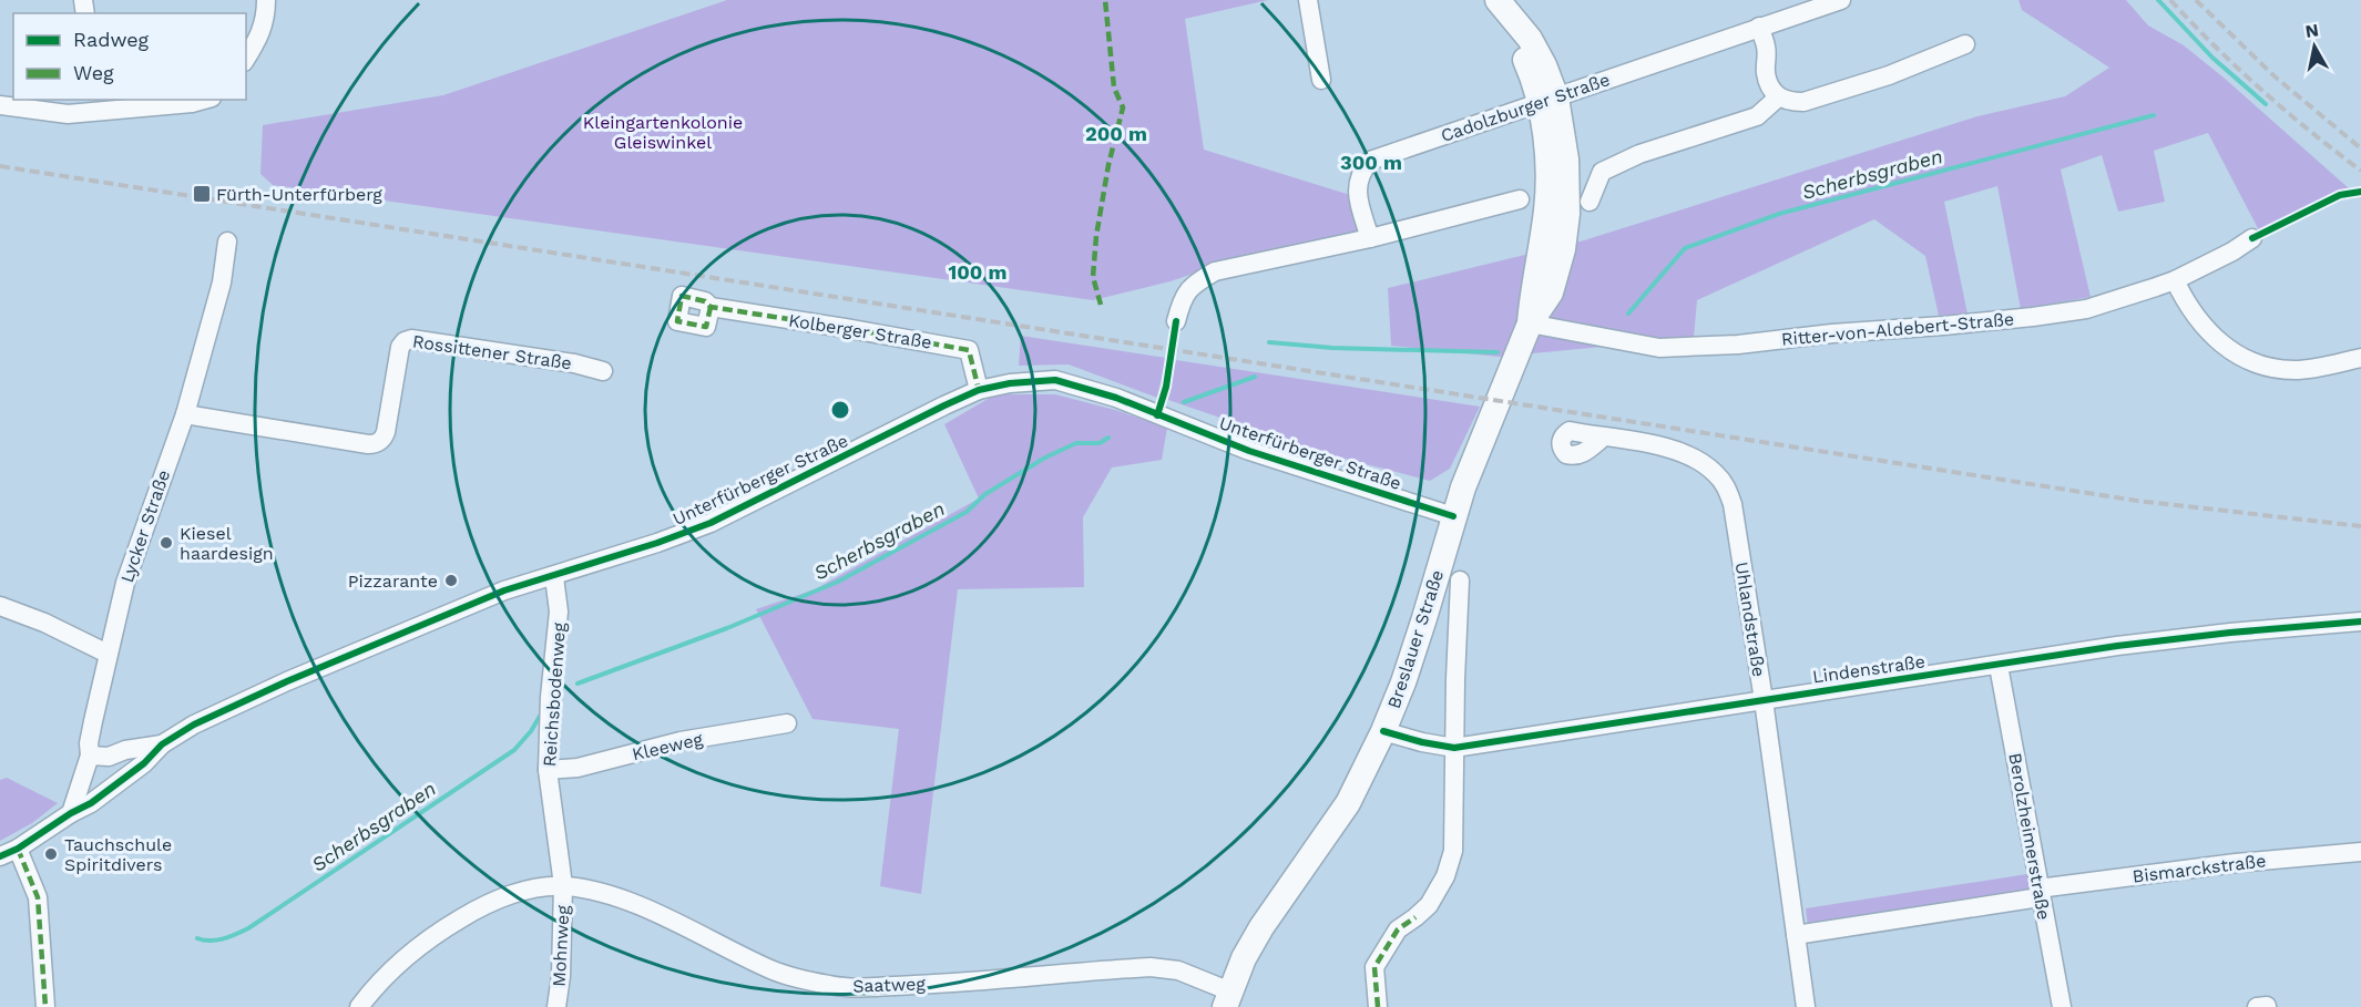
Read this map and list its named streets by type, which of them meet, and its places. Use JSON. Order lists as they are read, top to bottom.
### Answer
{
  "streets": {
    "main road": ["Breslauer Straße"],
    "street": [
      "Cadolzburger Straße",
      "Ritter-von-Aldebert-Straße",
      "Kolberger Straße",
      "Rossittener Straße",
      "Unterfürberger Straße",
      "Lycker Straße",
      "Uhlandstraße",
      "Lindenstraße",
      "Reichsbodenweg",
      "Kleeweg",
      "Berolzheimerstraße",
      "Bismarckstraße",
      "Mohnweg",
      "Saatweg"
    ]
  },
  "crossings": [
    ["Cadolzburger Straße", "Breslauer Straße"],
    ["Ritter-von-Aldebert-Straße", "Breslauer Straße"],
    ["Kolberger Straße", "Unterfürberger Straße"],
    ["Rossittener Straße", "Lycker Straße"],
    ["Unterfürberger Straße", "Lycker Straße"],
    ["Unterfürberger Straße", "Breslauer Straße"],
    ["Unterfürberger Straße", "Reichsbodenweg"],
    ["Uhlandstraße", "Lindenstraße"],
    ["Uhlandstraße", "Bismarckstraße"],
    ["Breslauer Straße", "Lindenstraße"],
    ["Breslauer Straße", "Saatweg"],
    ["Lindenstraße", "Berolzheimerstraße"],
    ["Reichsbodenweg", "Kleeweg"],
    ["Reichsbodenweg", "Mohnweg"],
    ["Reichsbodenweg", "Saatweg"],
    ["Berolzheimerstraße", "Bismarckstraße"],
    ["Mohnweg", "Saatweg"]
  ],
  "water": ["Scherbsgraben"],
  "parks": ["Kleingartenkolonie Gleiswinkel"],
  "places": {
    "transit": ["Fürth-Unterfürberg"],
    "other": ["Kiesel haardesign", "Pizzarante", "Tauchschule Spiritdivers"]
  },
  "legend": ["Radweg", "Weg"],
  "north": "top",
  "rings": ["200 m", "300 m", "100 m"]
}
